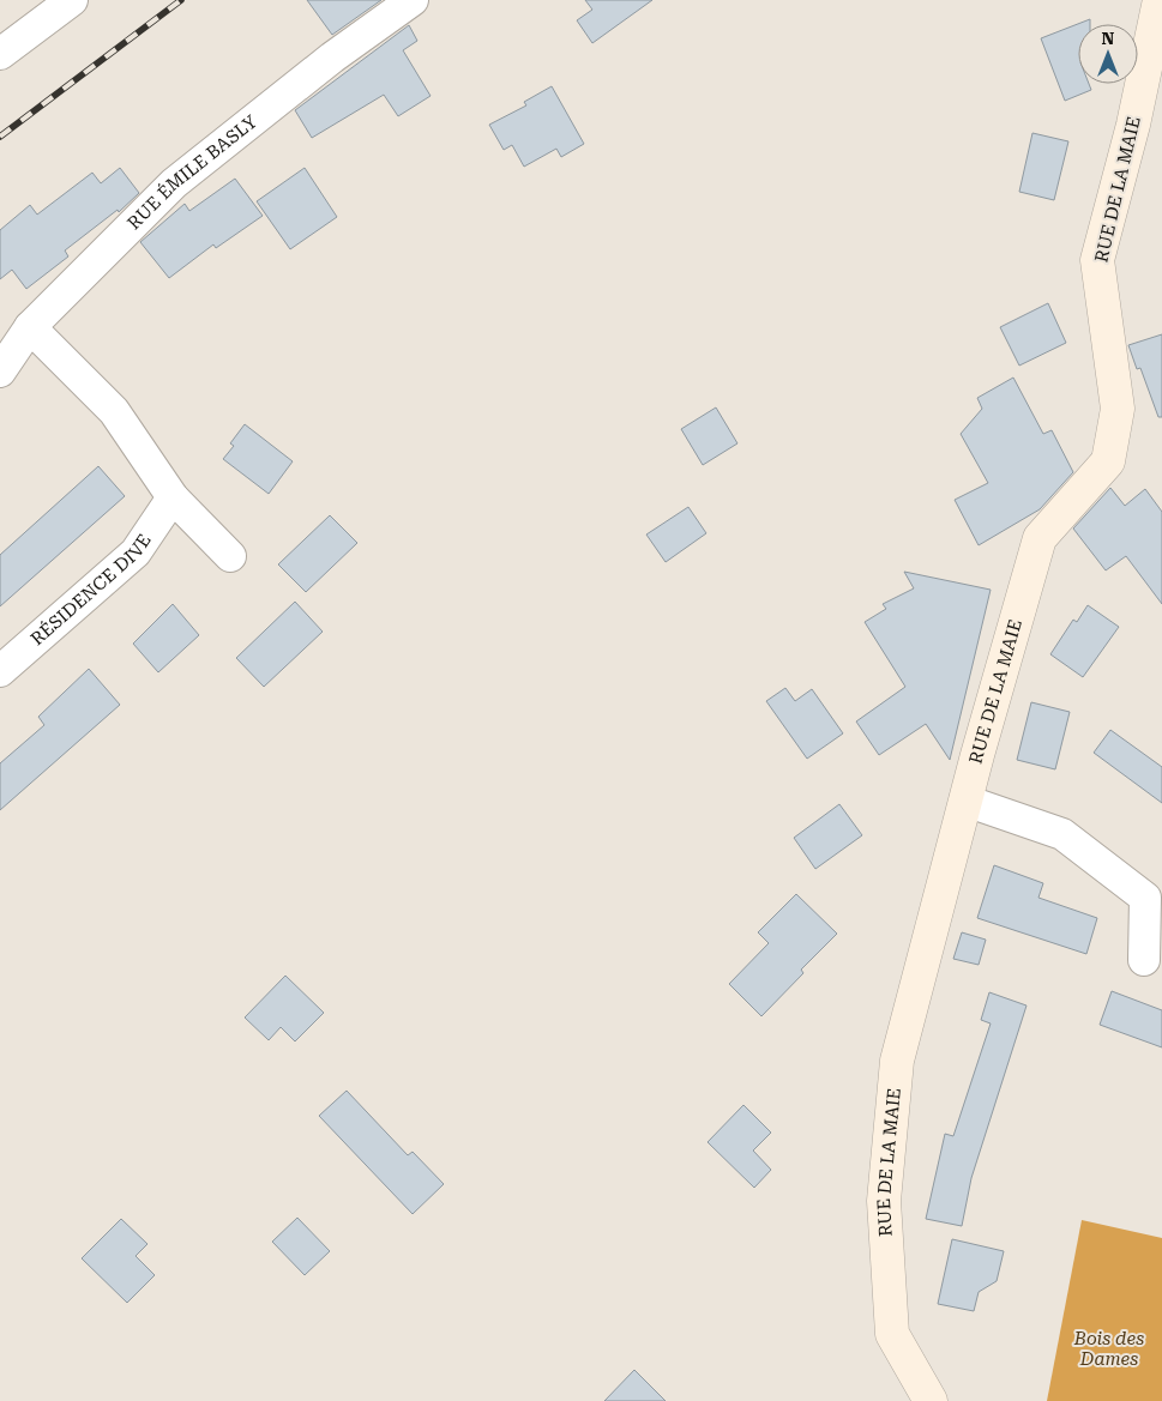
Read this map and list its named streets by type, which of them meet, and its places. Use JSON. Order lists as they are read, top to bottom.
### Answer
{
  "streets": {
    "street": ["RUE ÉMILE BASLY", "RUE DE LA MAIE", "RÉSIDENCE DIVE"]
  },
  "parks": ["Bois des Dames"],
  "north": "top"
}
